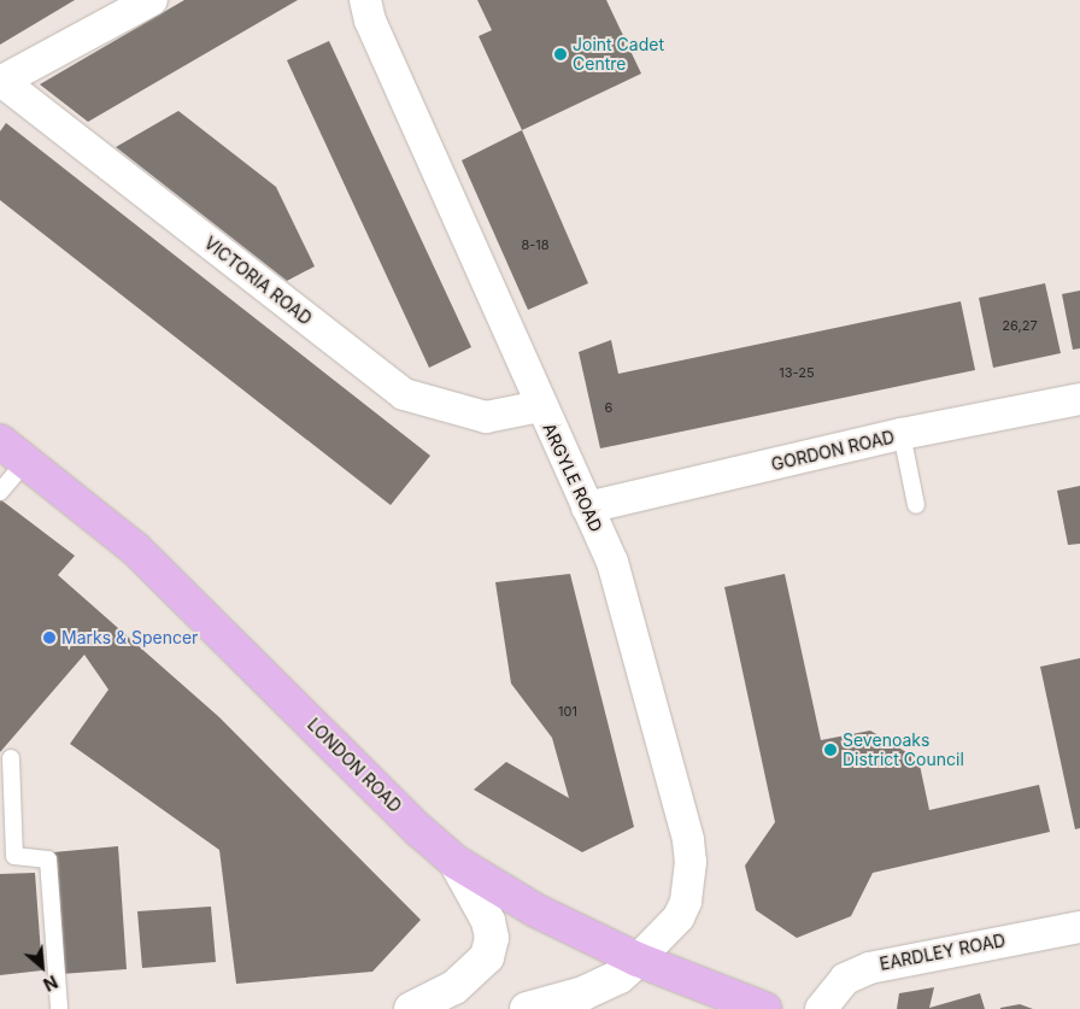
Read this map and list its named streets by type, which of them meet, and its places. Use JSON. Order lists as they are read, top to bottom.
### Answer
{
  "streets": {
    "main road": ["LONDON ROAD"],
    "street": [
      "VICTORIA ROAD",
      "GORDON ROAD",
      "ARGYLE ROAD",
      "EARDLEY ROAD"
    ]
  },
  "crossings": [
    ["VICTORIA ROAD", "ARGYLE ROAD"],
    ["GORDON ROAD", "ARGYLE ROAD"],
    ["ARGYLE ROAD", "LONDON ROAD"]
  ],
  "places": ["Joint Cadet Centre", "Marks & Spencer", "Sevenoaks District Council"],
  "house_numbers": [
    "8-18",
    "26,27",
    "13-25",
    "6",
    "101"
  ],
  "north": "bottom right"
}
